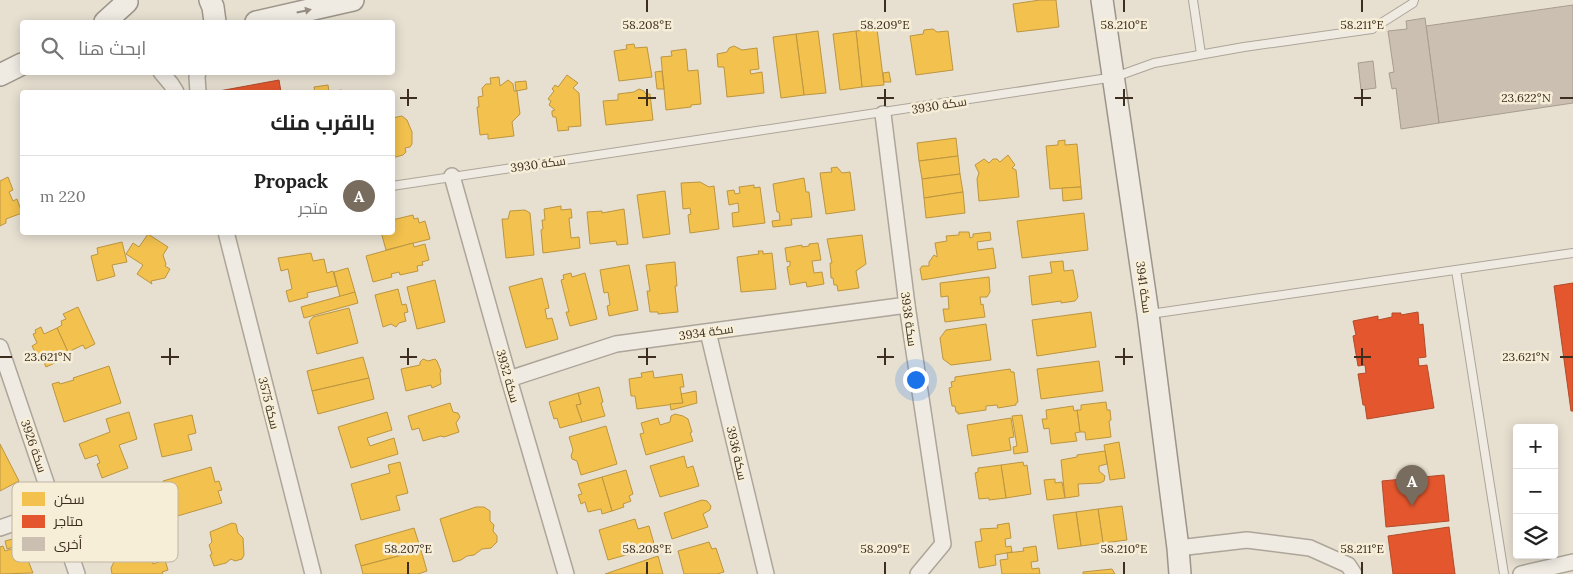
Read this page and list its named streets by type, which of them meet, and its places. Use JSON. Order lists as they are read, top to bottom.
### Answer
{
  "streets": {
    "street": [
      "سكة 3941",
      "سكة 3938",
      "سكة 3934",
      "سكة 3932",
      "سكة 3575",
      "سكة 3926",
      "سكة 3936"
    ],
    "lane": ["سكة 3930"]
  },
  "crossings": [
    ["سكة 3930", "سكة 3941"],
    ["سكة 3930", "سكة 3938"],
    ["سكة 3930", "سكة 3932"],
    ["سكة 3938", "سكة 3934"],
    ["سكة 3934", "سكة 3932"],
    ["سكة 3934", "سكة 3936"]
  ],
  "legend": ["سكن", "متاجر", "أخرى"],
  "page": {
    "search": "ابحث هنا",
    "heading": "بالقرب منك",
    "list": [
      {
        "mark": "A",
        "name": "Propack",
        "note": "متجر",
        "value": "220 m"
      }
    ],
    "map_buttons": ["+", "−"],
    "pins": "A"
  },
  "coordinates": [
    "58.208°E",
    "58.209°E",
    "58.210°E",
    "58.211°E",
    "23.622°N",
    "23.621°N",
    "58.207°E"
  ]
}
